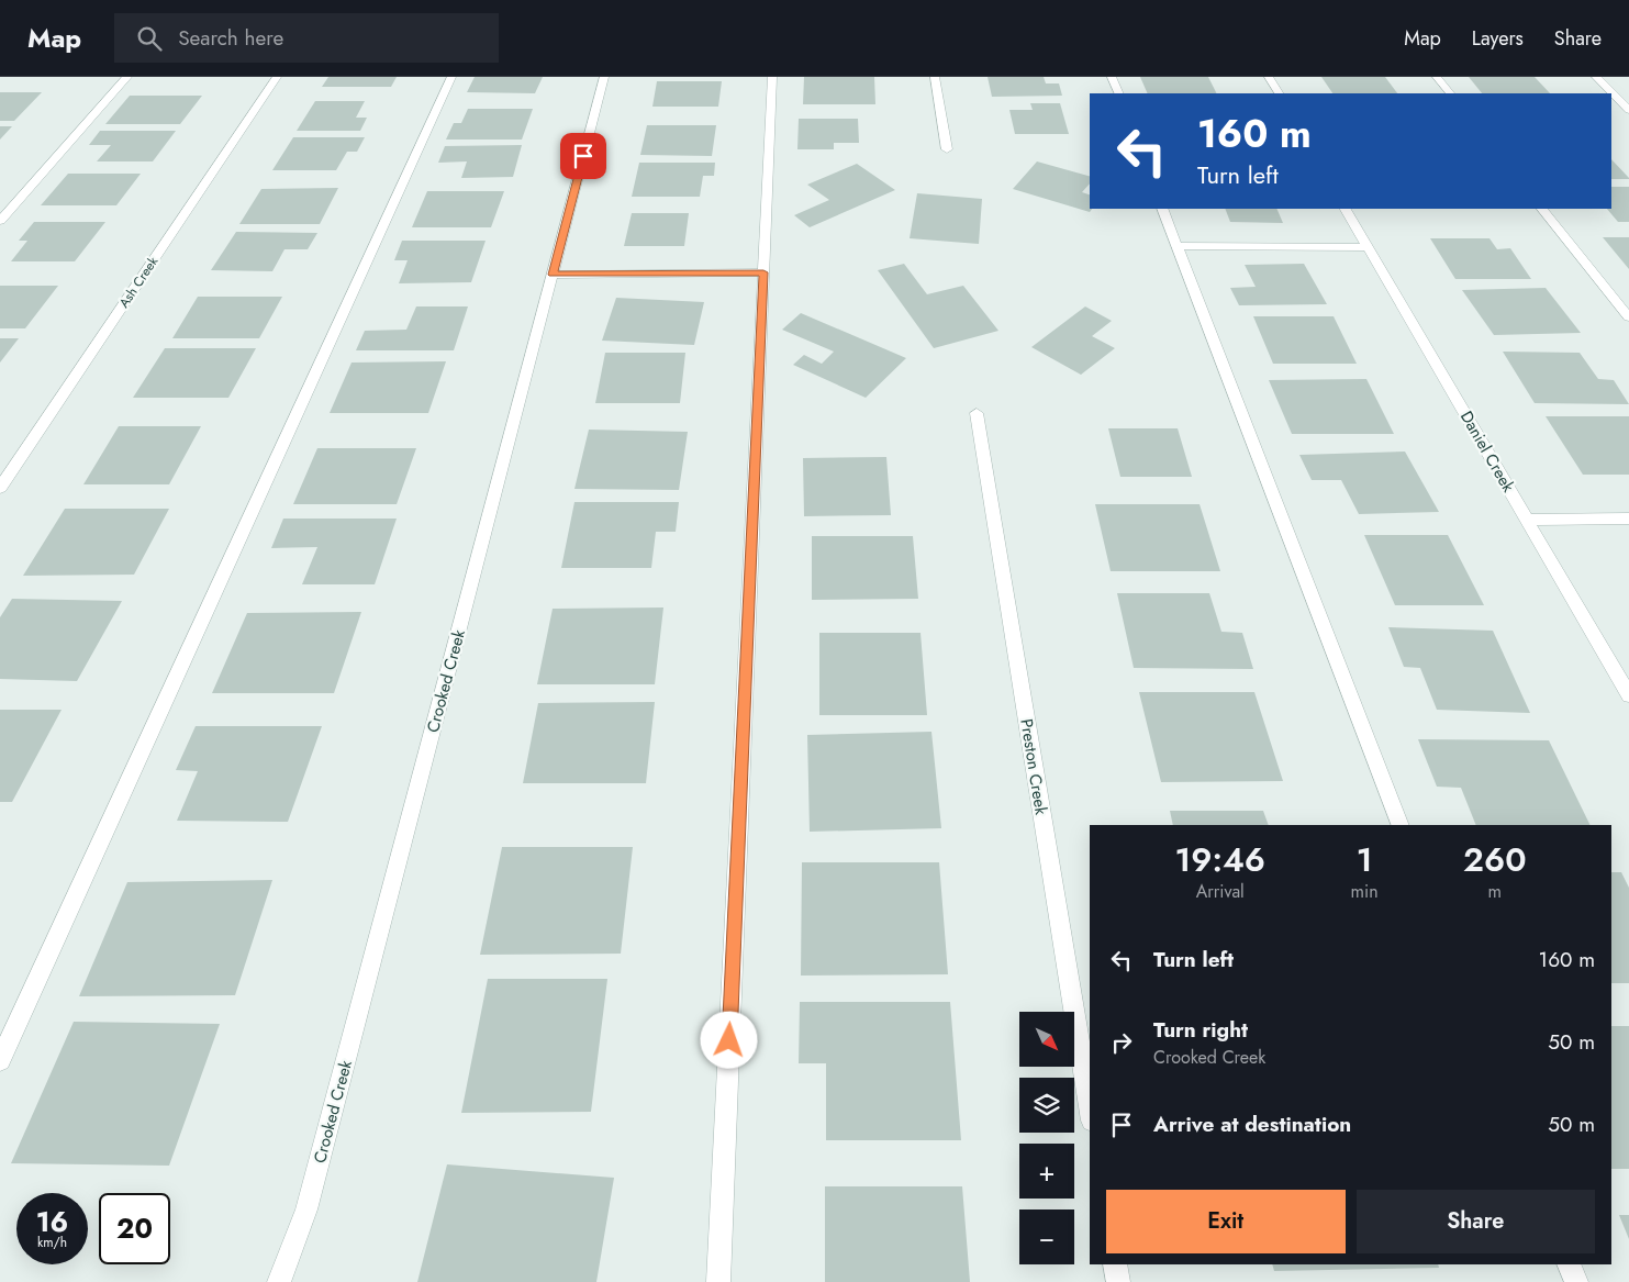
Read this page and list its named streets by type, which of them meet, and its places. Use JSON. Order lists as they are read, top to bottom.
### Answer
{
  "streets": {
    "street": [
      "Ash Creek",
      "Daniel Creek",
      "Crooked Creek",
      "Preston Creek"
    ]
  },
  "north": "bottom right",
  "page": {
    "header": "Map",
    "search": "Search here",
    "nav": ["Map", "Layers", "Share"],
    "turn": ["160 m", "Turn left"],
    "eta": [
      "19:46",
      "Arrival",
      "1",
      "min",
      "260",
      "m"
    ],
    "list": [
      {
        "name": "Turn left",
        "value": "160 m"
      },
      {
        "name": "Turn right",
        "note": "Crooked Creek",
        "value": "50 m"
      },
      {
        "name": "Arrive at destination",
        "value": "50 m"
      }
    ],
    "map_buttons": ["+", "−"],
    "buttons": ["Exit", "Share"],
    "speed": "16 km/h",
    "limit": "20"
  }
}
